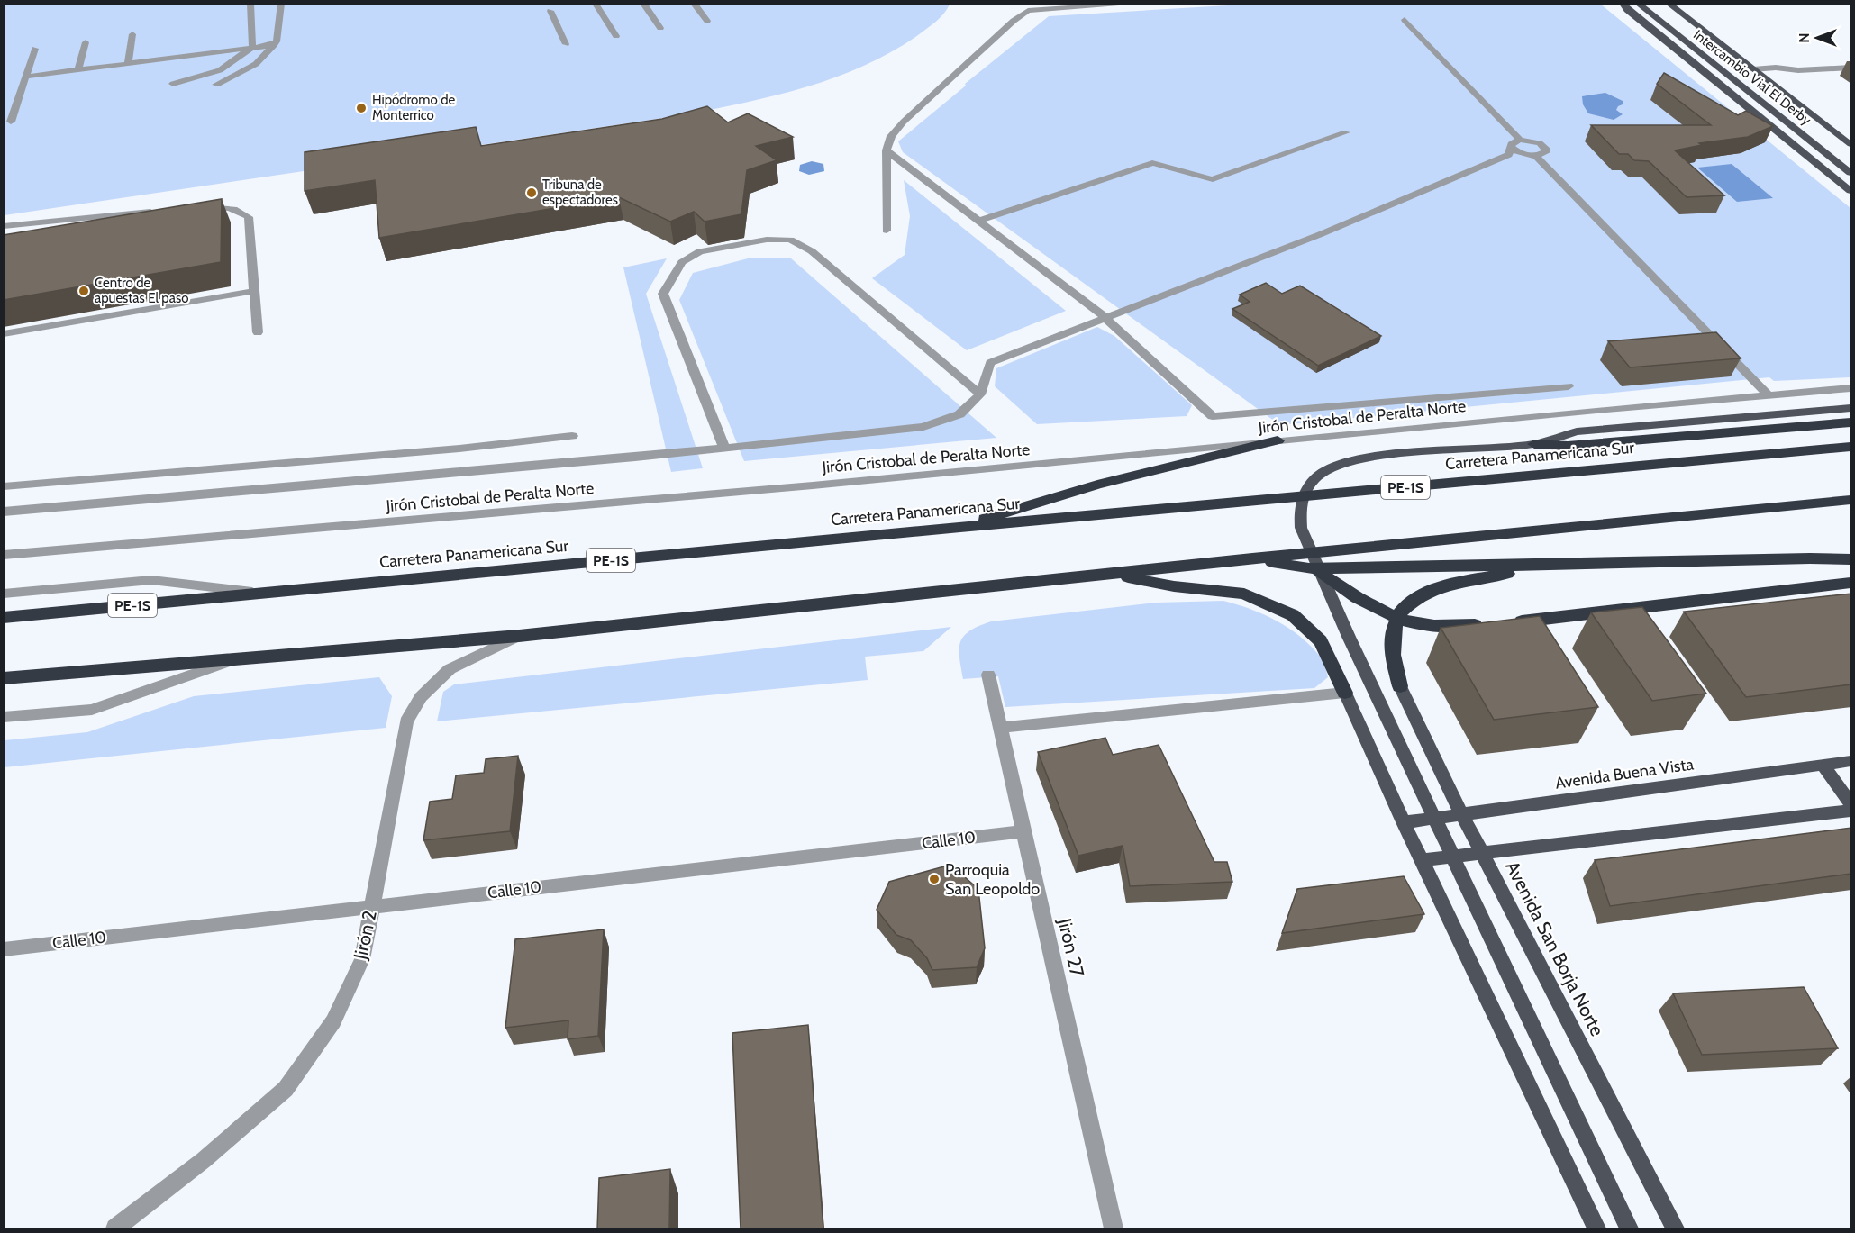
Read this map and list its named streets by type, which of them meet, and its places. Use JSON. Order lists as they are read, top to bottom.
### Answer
{
  "streets": {
    "highway": ["Carretera Panamericana Sur", "PE-1S"],
    "main road": ["Intercambio Vial El Derby", "Avenida Buena Vista", "Avenida San Borja Norte"],
    "street": [
      "Jirón Cristobal de Peralta Norte",
      "Calle 10",
      "Jirón 2",
      "Jirón 27"
    ]
  },
  "crossings": [
    ["Avenida Buena Vista", "Avenida San Borja Norte"],
    ["Calle 10", "Jirón 2"],
    ["Calle 10", "Jirón 27"]
  ],
  "places": [
    "Hipódromo de Monterrico",
    "Tribuna de espectadores",
    "Centro de apuestas El paso",
    "Parroquia San Leopoldo"
  ],
  "north": "left"
}
